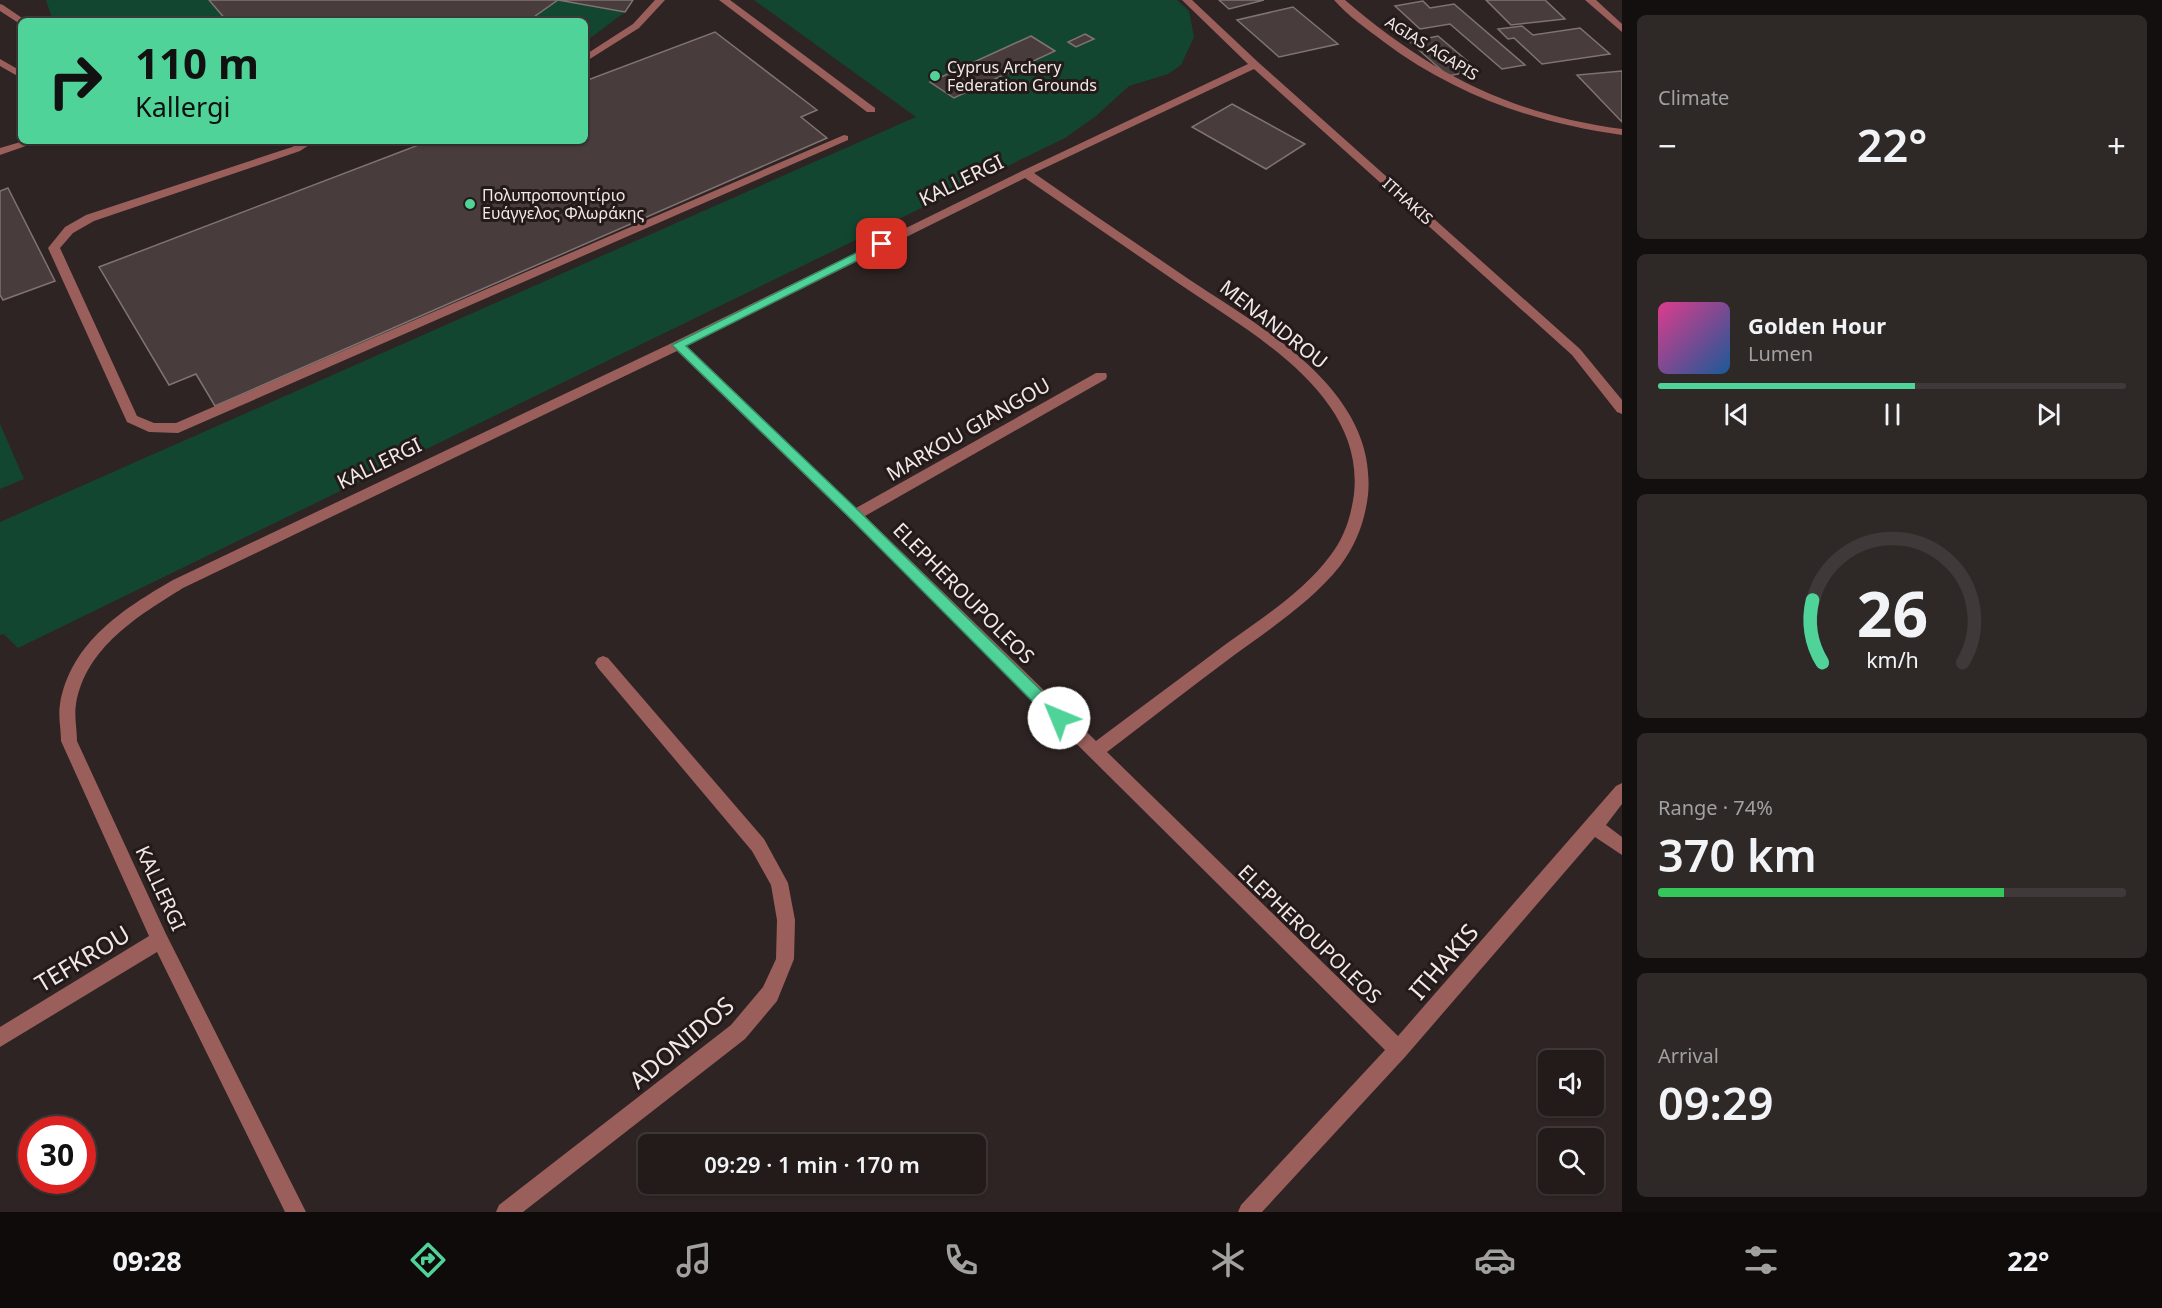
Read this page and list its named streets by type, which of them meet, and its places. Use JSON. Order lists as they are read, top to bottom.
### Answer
{
  "streets": {
    "street": [
      "AGIAS AGAPIS",
      "KALLERGI",
      "ITHAKIS",
      "MENANDROU",
      "MARKOU GIANGOU",
      "ELEPHEROUPOLEOS",
      "TEFKROU",
      "ADONIDOS"
    ]
  },
  "crossings": [
    ["KALLERGI", "ITHAKIS"],
    ["KALLERGI", "MENANDROU"],
    ["KALLERGI", "ELEPHEROUPOLEOS"],
    ["KALLERGI", "TEFKROU"],
    ["ITHAKIS", "ELEPHEROUPOLEOS"],
    ["MENANDROU", "ELEPHEROUPOLEOS"],
    ["MARKOU GIANGOU", "ELEPHEROUPOLEOS"]
  ],
  "places": ["Cyprus Archery Federation Grounds", "Πολυπροπονητίριο Ευάγγελος Φλωράκης"],
  "page": {
    "tile": [
      "Climate",
      ["Range · 74%", "370 km"],
      ["Arrival", "09:29"]
    ],
    "turn": ["110 m", "Kallergi"],
    "heat": ["−", "22°", "+"],
    "song": ["Golden Hour", "Lumen"],
    "limit": "30",
    "trip": "09:29 · 1 min · 170 m",
    "tabs": ["09:28", "22°"],
    "gauge": ["26", "km/h"]
  }
}
